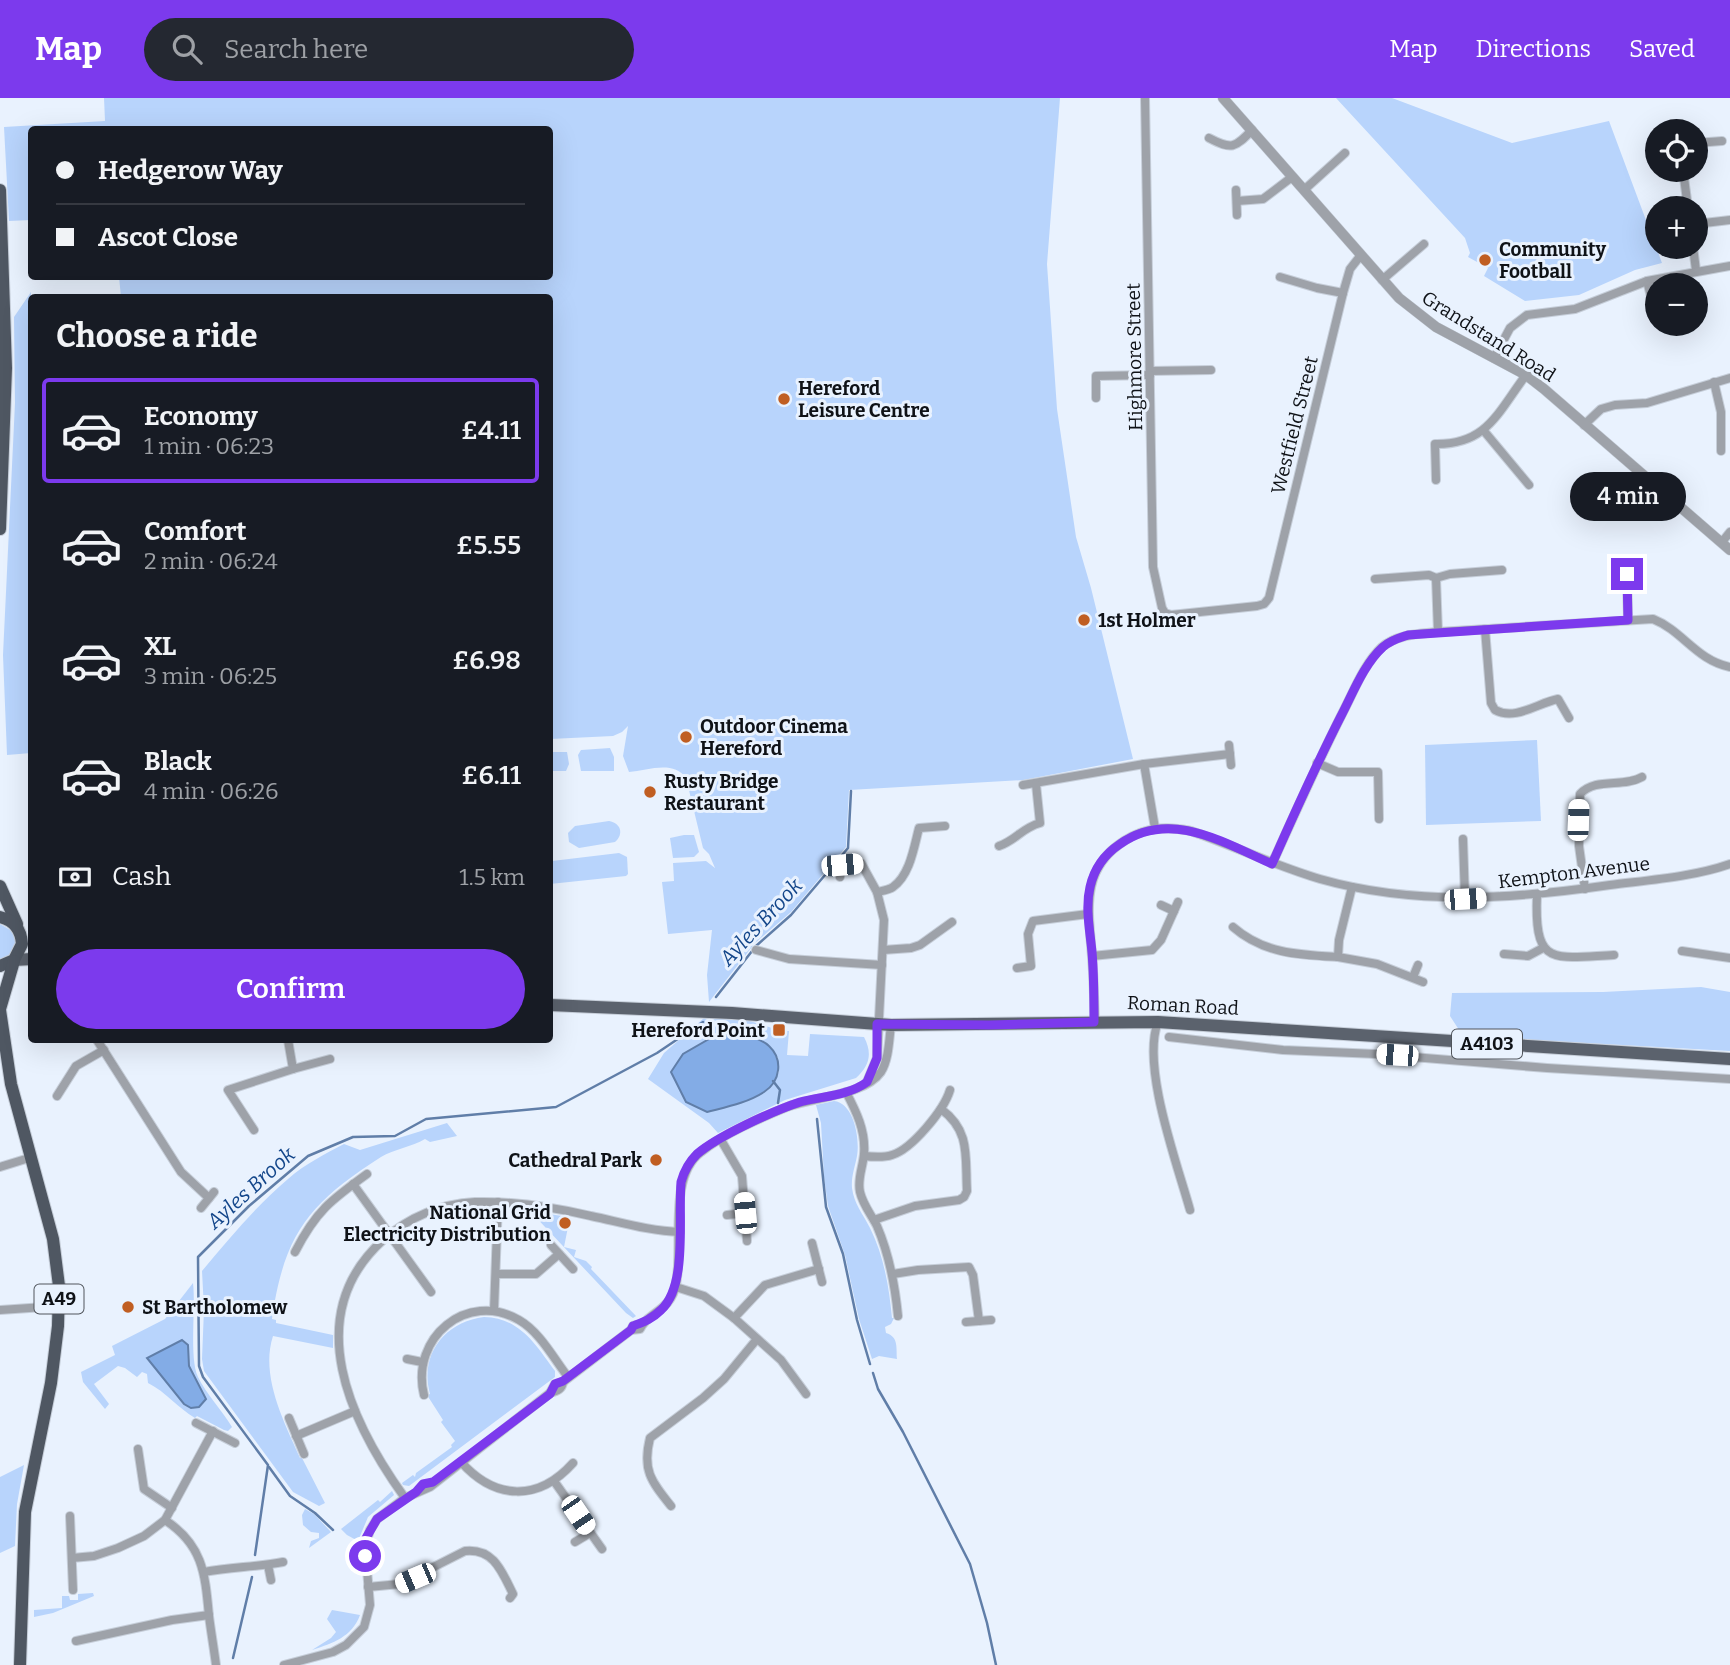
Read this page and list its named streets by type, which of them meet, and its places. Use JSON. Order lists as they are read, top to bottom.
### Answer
{
  "streets": {
    "highway": ["A49"],
    "main road": ["Roman Road", "A4103"],
    "street": [
      "Grandstand Road",
      "Highmore Street",
      "Westfield Street",
      "Kempton Avenue"
    ]
  },
  "crossings": [
    ["Grandstand Road", "Westfield Street"],
    ["Highmore Street", "Westfield Street"],
    ["Kempton Avenue", "Roman Road"]
  ],
  "water": ["Ayles Brook"],
  "places": {
    "other": [
      "Community Football",
      "Hereford Leisure Centre",
      "1st Holmer",
      "Outdoor Cinema Hereford",
      "Rusty Bridge Restaurant",
      "Cathedral Park",
      "National Grid Electricity Distribution",
      "St Bartholomew"
    ],
    "transit": ["Hereford Point"]
  },
  "page": {
    "header": "Map",
    "search": "Search here",
    "nav": ["Map", "Directions", "Saved"],
    "map_buttons": ["+", "−"],
    "banner": ["Hedgerow Way", "Ascot Close"],
    "heading": "Choose a ride",
    "list": [
      {
        "name": "Economy",
        "note": "1 min · 06:23",
        "value": "£4.11"
      },
      {
        "name": "Comfort",
        "note": "2 min · 06:24",
        "value": "£5.55"
      },
      {
        "name": "XL",
        "note": "3 min · 06:25",
        "value": "£6.98"
      },
      {
        "name": "Black",
        "note": "4 min · 06:26",
        "value": "£6.11"
      }
    ],
    "bubble": "4 min",
    "pay": ["Cash", "1.5 km"],
    "buttons": "Confirm"
  }
}
